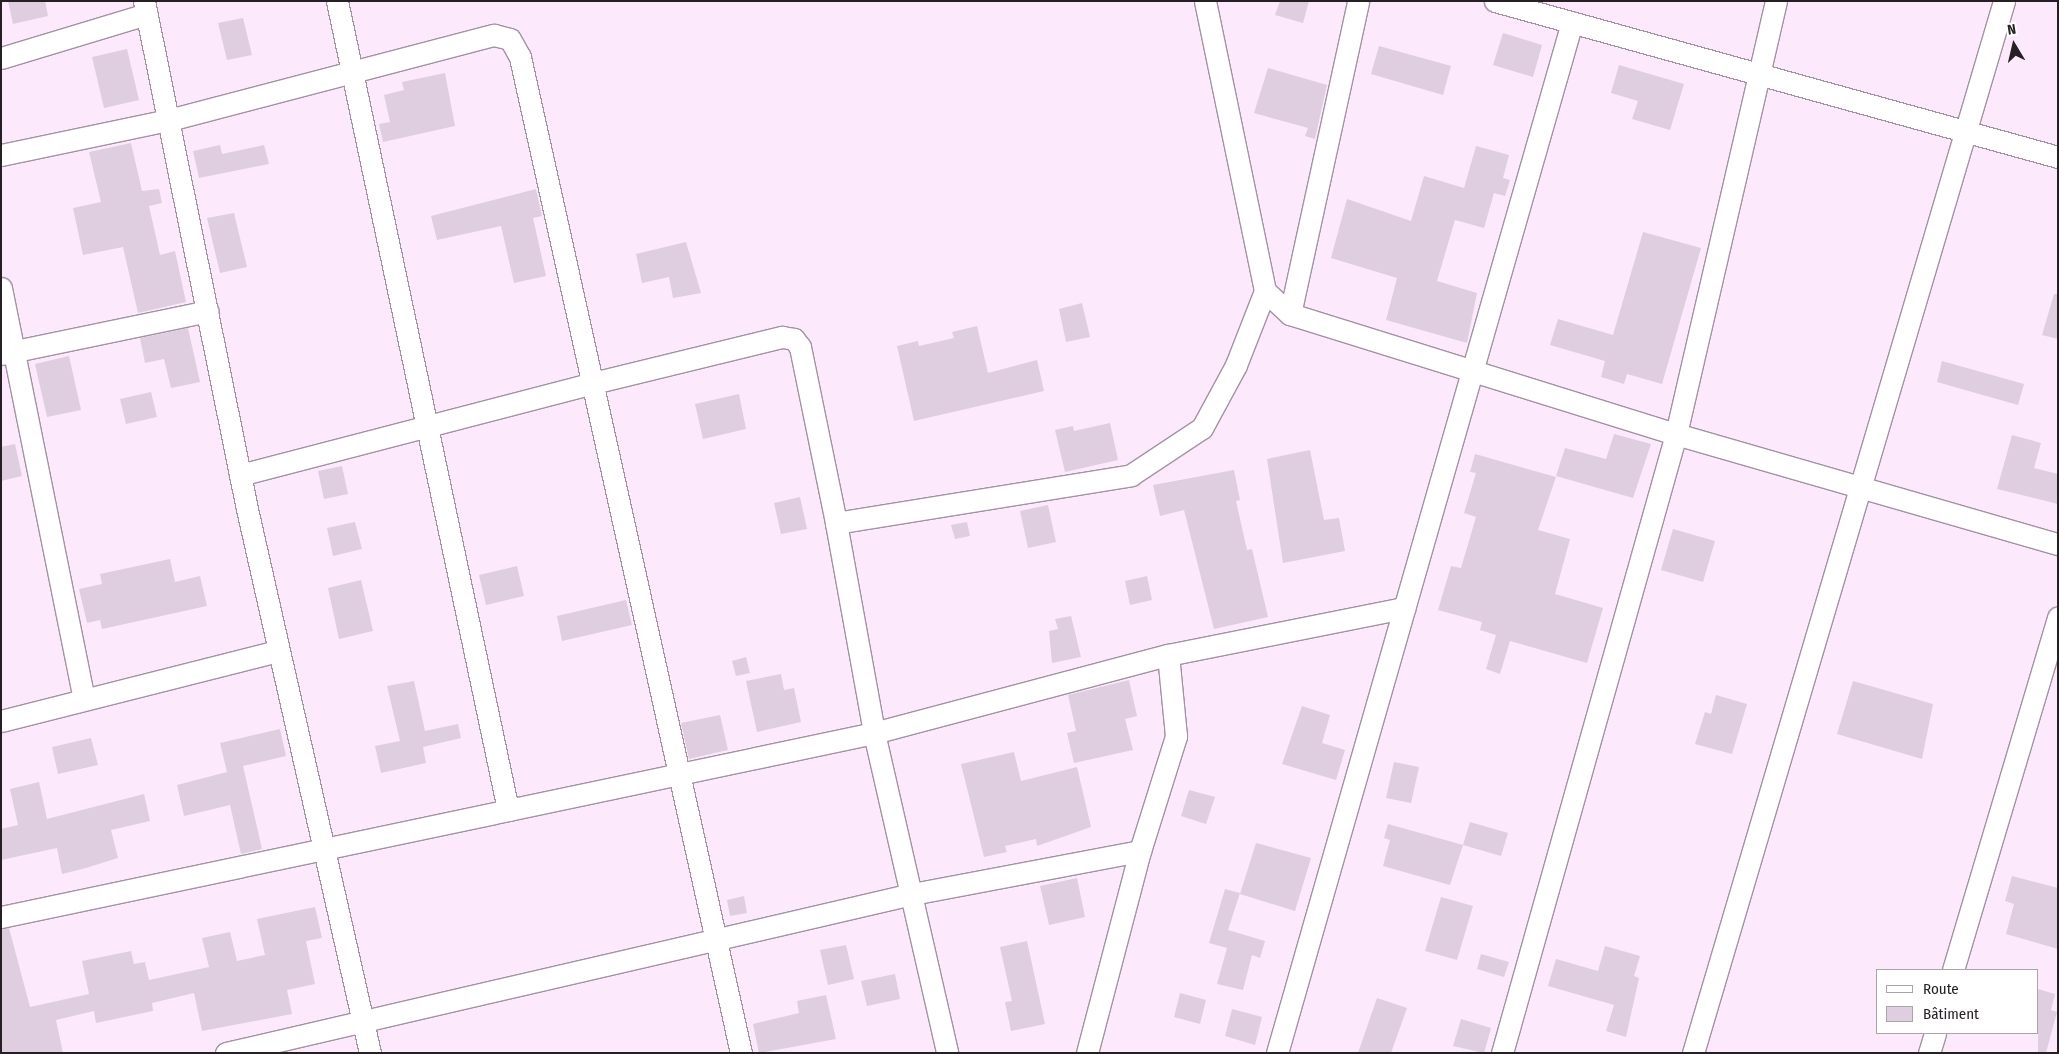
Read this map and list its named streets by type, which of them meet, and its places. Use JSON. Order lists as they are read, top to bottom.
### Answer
{
  "legend": ["Route", "Bâtiment"],
  "north": "top"
}
